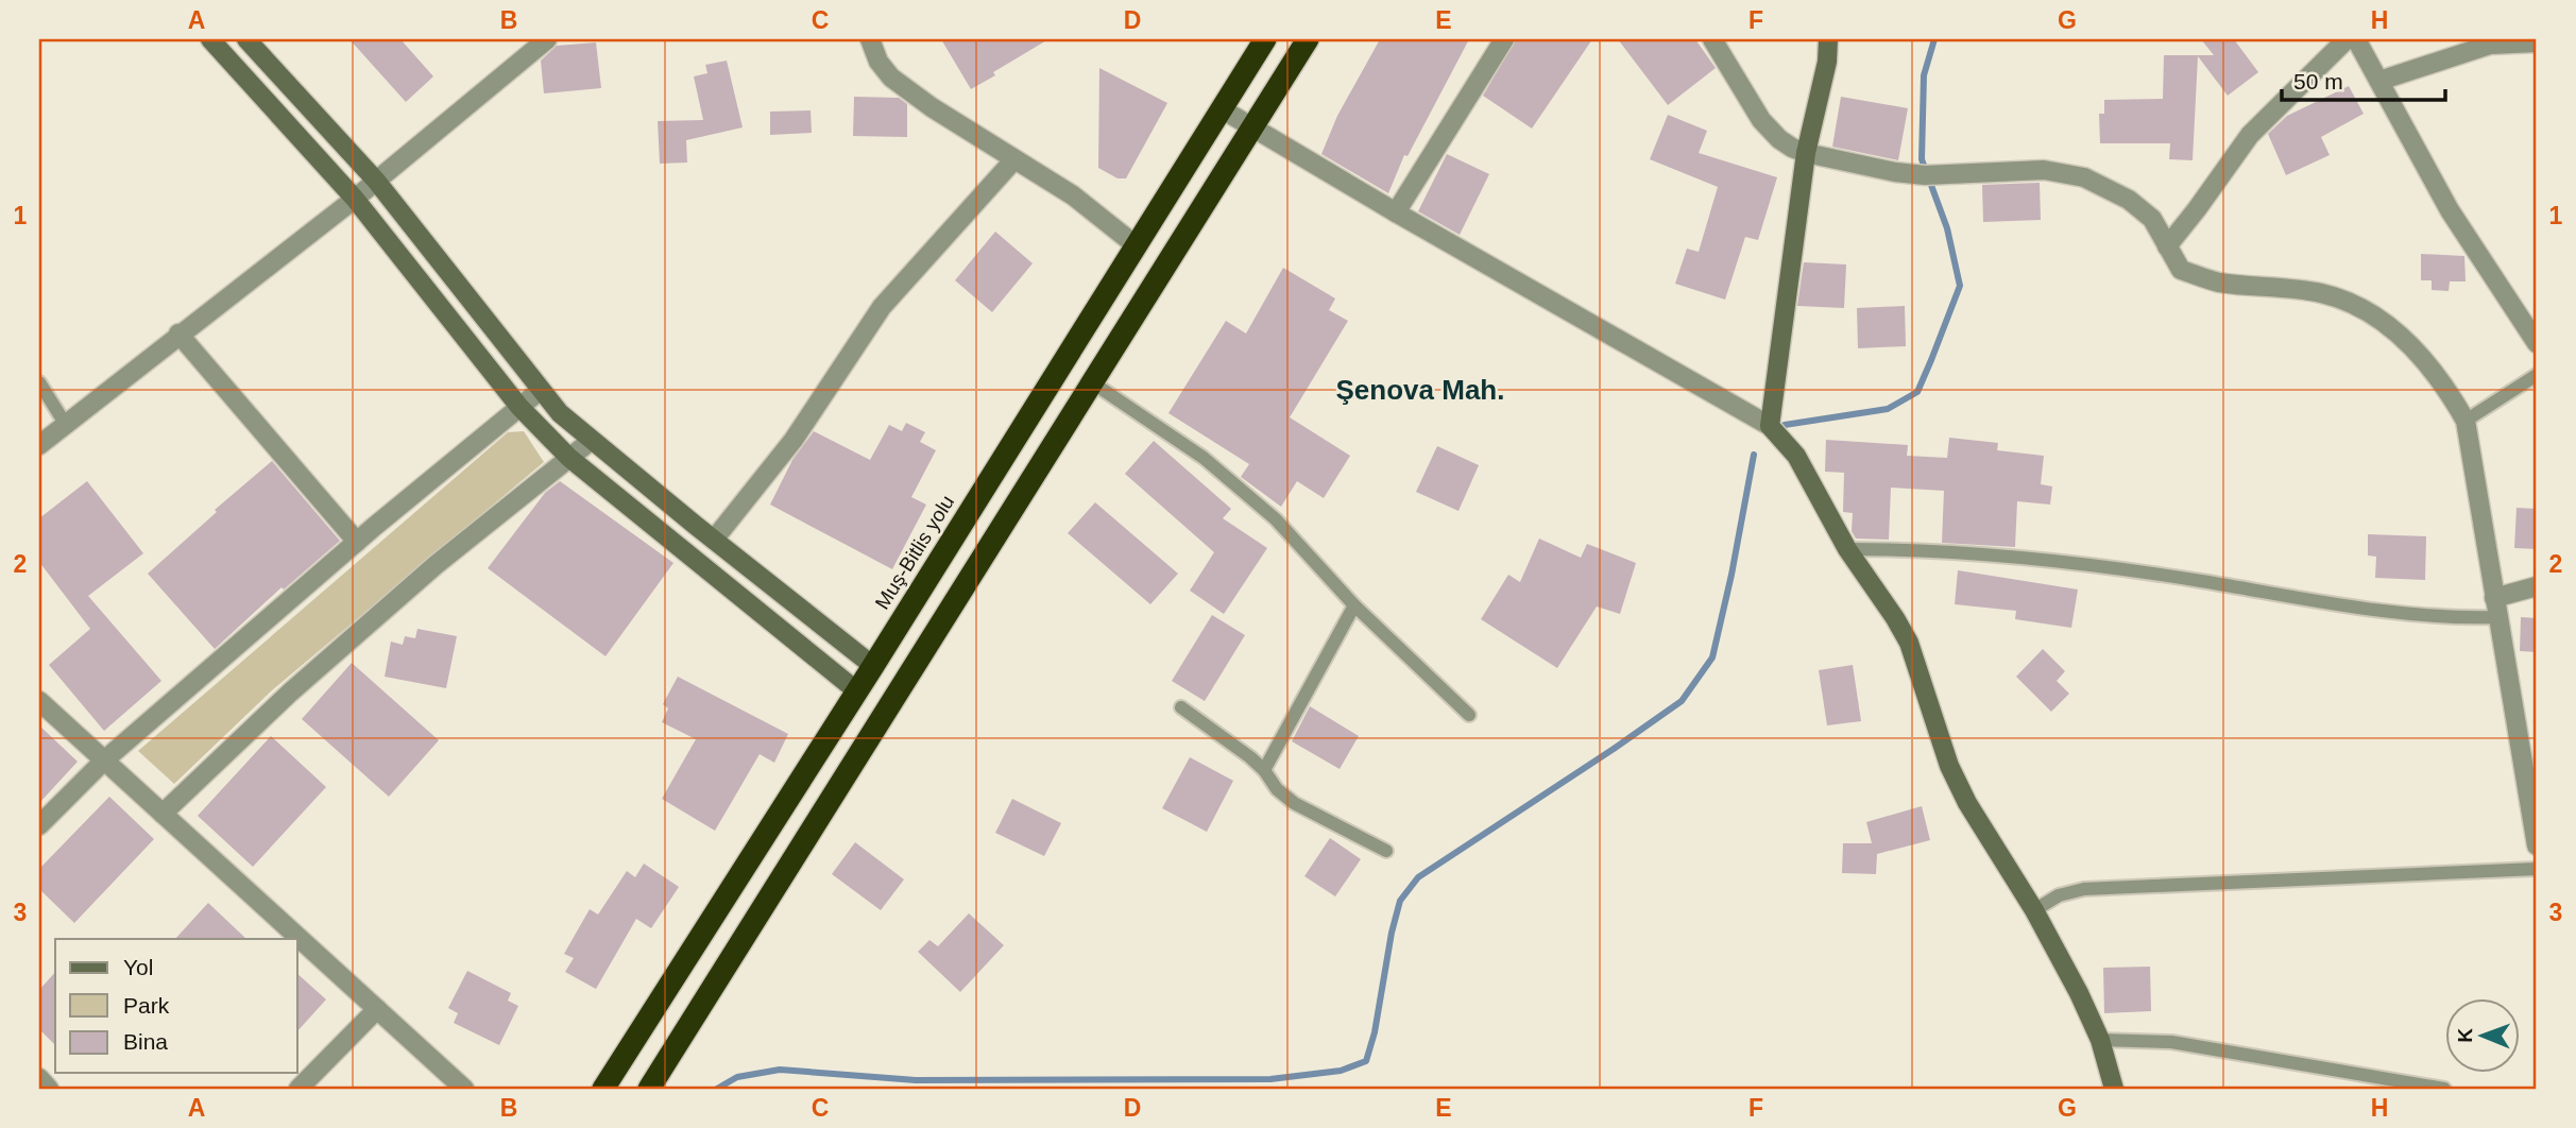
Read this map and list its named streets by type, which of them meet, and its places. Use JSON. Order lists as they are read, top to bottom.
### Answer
{
  "streets": {
    "highway": ["Muş-Bitlis yolu"]
  },
  "districts": ["Şenova Mah."],
  "legend": ["Yol", "Park", "Bina"],
  "scale_bar": "50 m",
  "north": "left",
  "grid": {
    "columns": [
      "A",
      "B",
      "C",
      "D",
      "E",
      "F",
      "G",
      "H"
    ],
    "rows": ["1", "2", "3"]
  }
}
